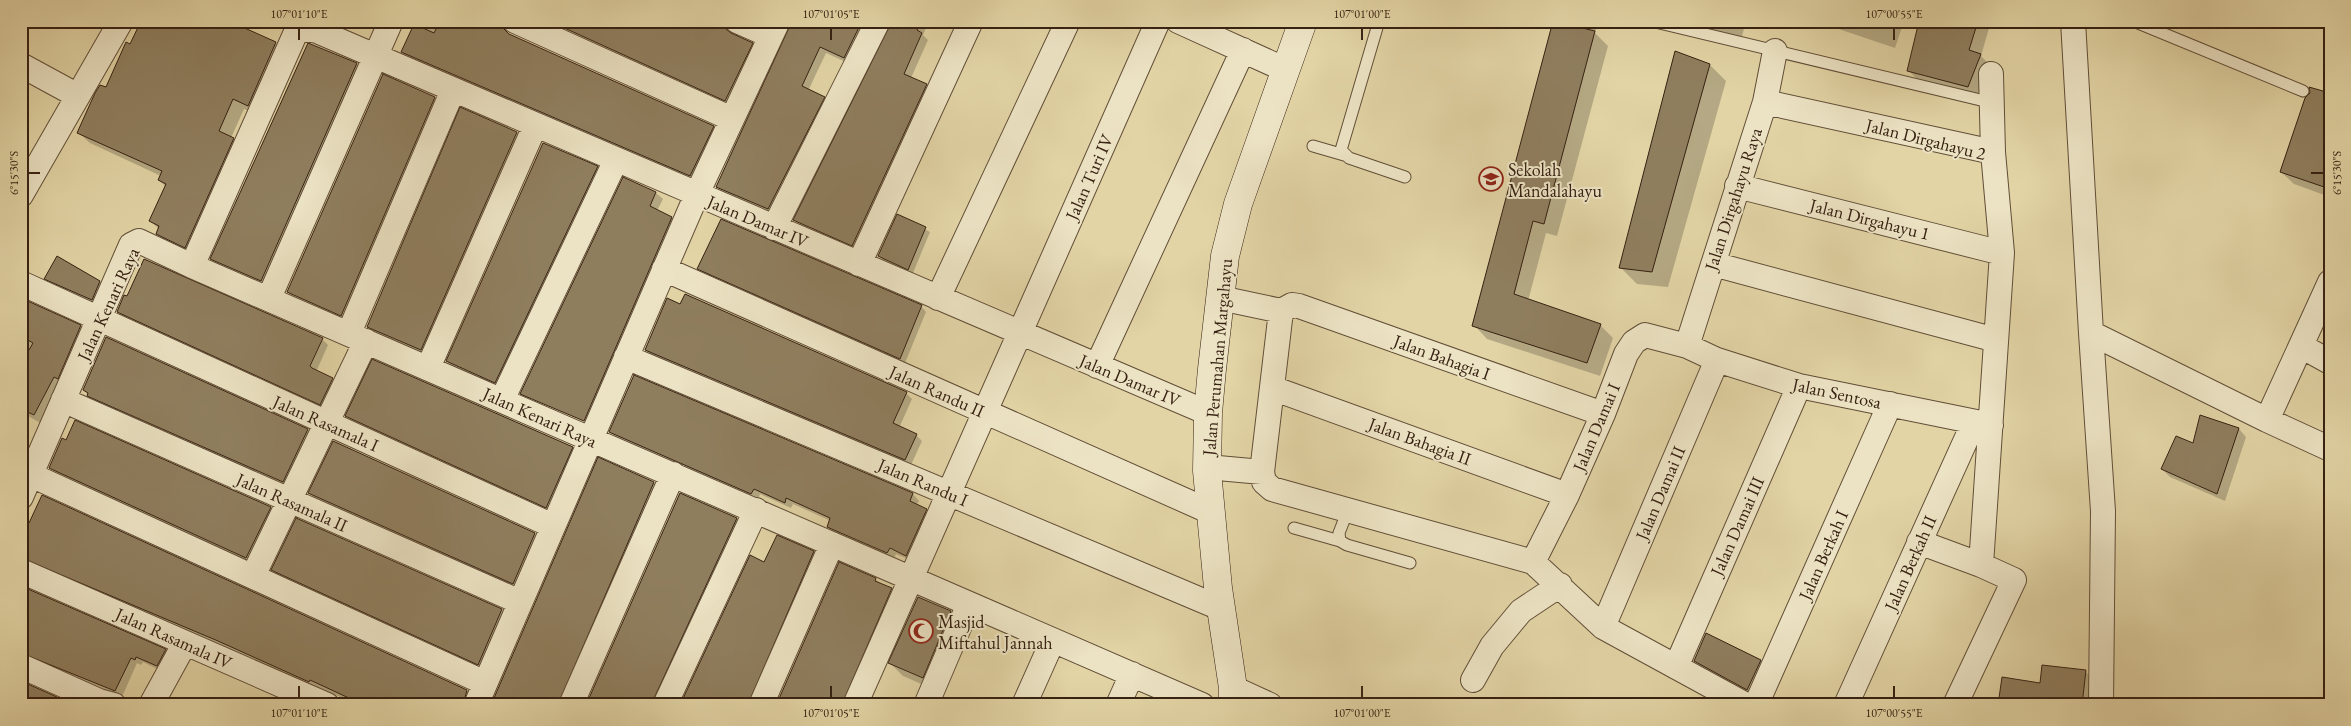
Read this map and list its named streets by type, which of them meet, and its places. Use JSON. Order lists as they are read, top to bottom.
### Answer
{
  "streets": {
    "street": [
      "Jalan Dirgahayu 2",
      "Jalan Turi IV",
      "Jalan Dirgahayu Raya",
      "Jalan Dirgahayu 1",
      "Jalan Damar IV",
      "Jalan Kenari Raya",
      "Jalan Perumahan Margahayu",
      "Jalan Bahagia I",
      "Jalan Randu II",
      "Jalan Sentosa",
      "Jalan Rasamala I",
      "Jalan Damai I",
      "Jalan Bahagia II",
      "Jalan Randu I",
      "Jalan Damai II",
      "Jalan Rasamala II",
      "Jalan Damai III",
      "Jalan Berkah I",
      "Jalan Berkah II",
      "Jalan Rasamala IV"
    ]
  },
  "crossings": [
    ["Jalan Dirgahayu 2", "Jalan Dirgahayu Raya"],
    ["Jalan Dirgahayu 2", "Jalan Dirgahayu 1"],
    ["Jalan Dirgahayu 2", "Jalan Sentosa"],
    ["Jalan Dirgahayu 2", "Jalan Berkah II"],
    ["Jalan Turi IV", "Jalan Damar IV"],
    ["Jalan Turi IV", "Jalan Kenari Raya"],
    ["Jalan Turi IV", "Jalan Randu II"],
    ["Jalan Turi IV", "Jalan Randu I"],
    ["Jalan Dirgahayu Raya", "Jalan Dirgahayu 1"],
    ["Jalan Dirgahayu Raya", "Jalan Sentosa"],
    ["Jalan Dirgahayu Raya", "Jalan Damai I"],
    ["Jalan Damar IV", "Jalan Kenari Raya"],
    ["Jalan Damar IV", "Jalan Perumahan Margahayu"],
    ["Jalan Kenari Raya", "Jalan Rasamala I"],
    ["Jalan Kenari Raya", "Jalan Rasamala II"],
    ["Jalan Perumahan Margahayu", "Jalan Randu II"],
    ["Jalan Perumahan Margahayu", "Jalan Randu I"],
    ["Jalan Bahagia I", "Jalan Damai I"],
    ["Jalan Sentosa", "Jalan Damai I"],
    ["Jalan Sentosa", "Jalan Damai II"],
    ["Jalan Sentosa", "Jalan Damai III"],
    ["Jalan Sentosa", "Jalan Berkah I"],
    ["Jalan Sentosa", "Jalan Berkah II"],
    ["Jalan Damai I", "Jalan Bahagia II"]
  ],
  "places": {
    "school or university": ["Sekolah Mandalahayu"],
    "mosque": ["Masjid Miftahul Jannah"]
  },
  "coordinates": [
    "107°01'10\"E",
    "107°01'05\"E",
    "107°01'00\"E",
    "107°00'55\"E",
    "6°15'30\"S"
  ]
}
